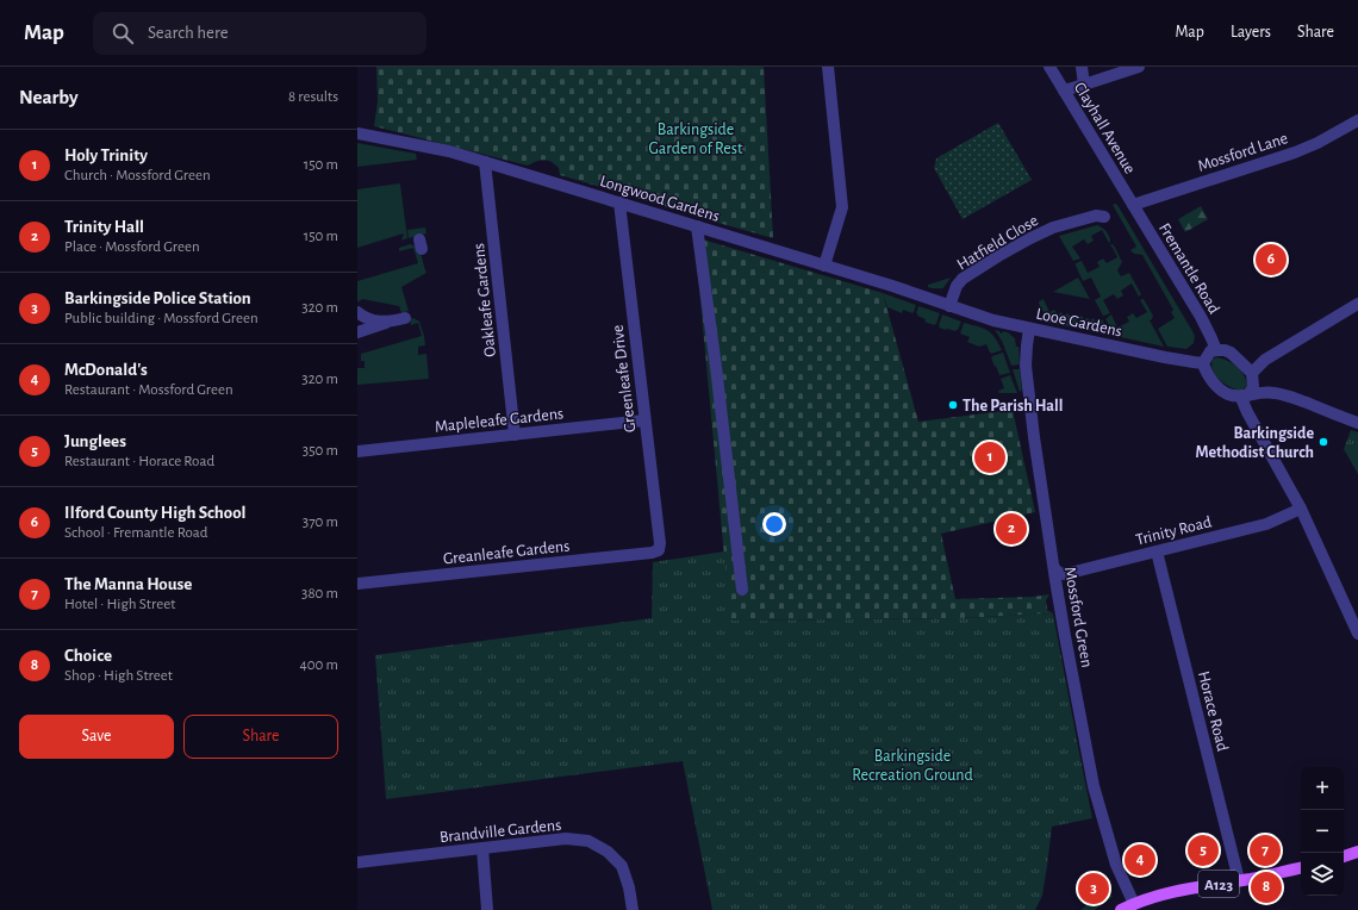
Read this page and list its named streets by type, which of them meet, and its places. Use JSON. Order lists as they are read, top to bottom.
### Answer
{
  "streets": {
    "main road": ["A123"],
    "street": [
      "Clayhall Avenue",
      "Mossford Lane",
      "Longwood Gardens",
      "Hatfield Close",
      "Fremantle Road",
      "Oakleafe Gardens",
      "Looe Gardens",
      "Greenleafe Drive",
      "Mapleleafe Gardens",
      "Trinity Road",
      "Greanleafe Gardens",
      "Mossford Green",
      "Horace Road",
      "Brandville Gardens"
    ]
  },
  "crossings": [
    ["Clayhall Avenue", "Mossford Lane"],
    ["Clayhall Avenue", "Fremantle Road"],
    ["Mossford Lane", "Fremantle Road"],
    ["Longwood Gardens", "Hatfield Close"],
    ["Longwood Gardens", "Oakleafe Gardens"],
    ["Longwood Gardens", "Looe Gardens"],
    ["Longwood Gardens", "Greenleafe Drive"],
    ["Hatfield Close", "Looe Gardens"],
    ["Fremantle Road", "Looe Gardens"],
    ["Oakleafe Gardens", "Mapleleafe Gardens"],
    ["Looe Gardens", "Mossford Green"],
    ["Greenleafe Drive", "Mapleleafe Gardens"],
    ["Greenleafe Drive", "Greanleafe Gardens"],
    ["Trinity Road", "Mossford Green"],
    ["Trinity Road", "Horace Road"],
    ["Mossford Green", "A123"],
    ["Horace Road", "A123"]
  ],
  "parks": ["Barkingside Garden of Rest", "Barkingside Recreation Ground"],
  "places": ["The Parish Hall", "Barkingside Methodist Church"],
  "page": {
    "header": "Map",
    "search": "Search here",
    "nav": ["Map", "Layers", "Share"],
    "heading": ["Nearby", "8 results"],
    "list": [
      {
        "mark": "1",
        "name": "Holy Trinity",
        "note": "Church · Mossford Green",
        "value": "150 m"
      },
      {
        "mark": "2",
        "name": "Trinity Hall",
        "note": "Place · Mossford Green",
        "value": "150 m"
      },
      {
        "mark": "3",
        "name": "Barkingside Police Station",
        "note": "Public building · Mossford Green",
        "value": "320 m"
      },
      {
        "mark": "4",
        "name": "McDonald's",
        "note": "Restaurant · Mossford Green",
        "value": "320 m"
      },
      {
        "mark": "5",
        "name": "Junglees",
        "note": "Restaurant · Horace Road",
        "value": "350 m"
      },
      {
        "mark": "6",
        "name": "Ilford County High School",
        "note": "School · Fremantle Road",
        "value": "370 m"
      },
      {
        "mark": "7",
        "name": "The Manna House",
        "note": "Hotel · High Street",
        "value": "380 m"
      },
      {
        "mark": "8",
        "name": "Choice",
        "note": "Shop · High Street",
        "value": "400 m"
      }
    ],
    "pins": [
      "6",
      "1",
      "2",
      "5",
      "7",
      "4",
      "8",
      "3"
    ],
    "buttons": ["Save", "Share"],
    "map_buttons": ["+", "−"]
  }
}
